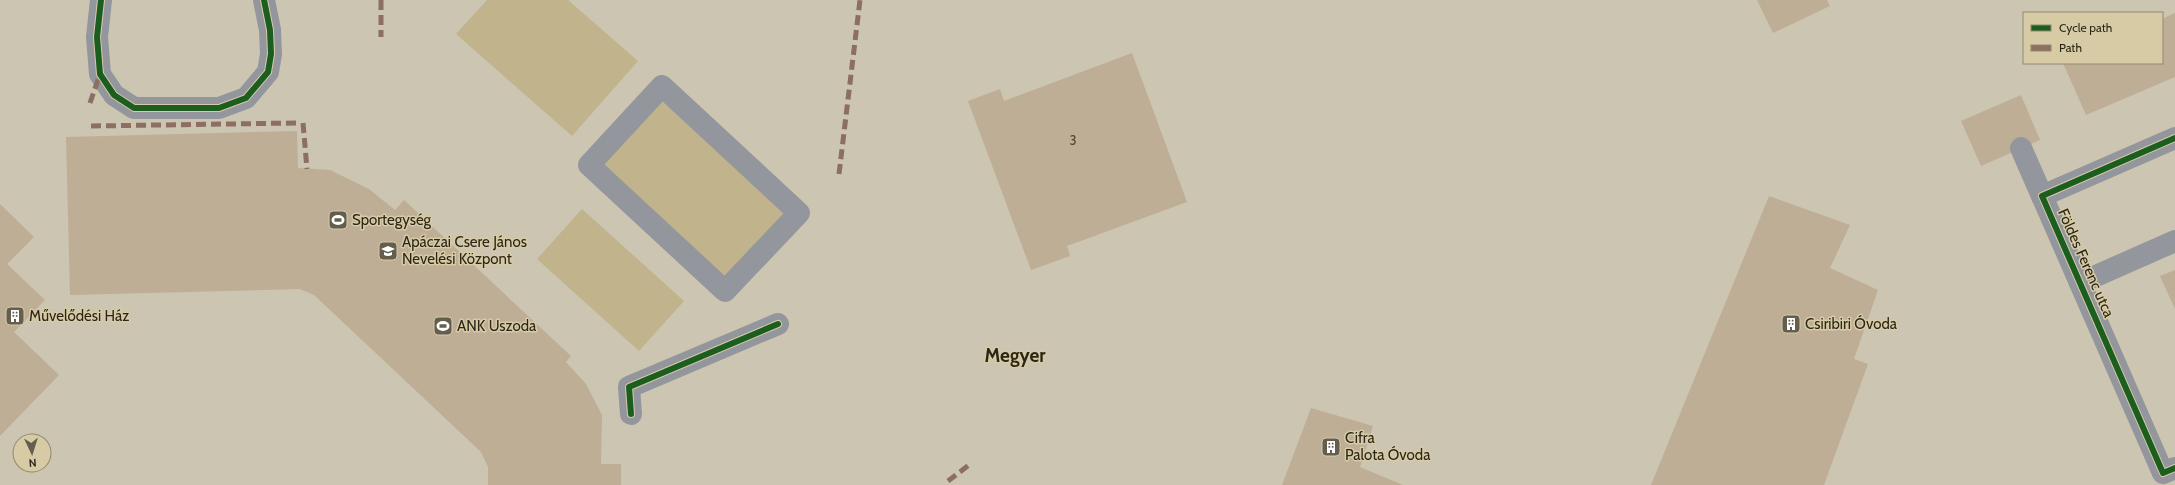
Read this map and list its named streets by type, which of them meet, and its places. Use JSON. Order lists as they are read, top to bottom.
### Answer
{
  "streets": {
    "street": ["Földes Ferenc utca"]
  },
  "districts": ["Megyer"],
  "places": {
    "sports": ["Sportegység", "ANK Uszoda"],
    "school or university": ["Apáczai Csere János Nevelési Központ"],
    "building": ["Művelődési Ház", "Csiribiri Óvoda", "Cifra Palota Óvoda"]
  },
  "house_numbers": ["3"],
  "legend": ["Cycle path", "Path"],
  "north": "bottom"
}
